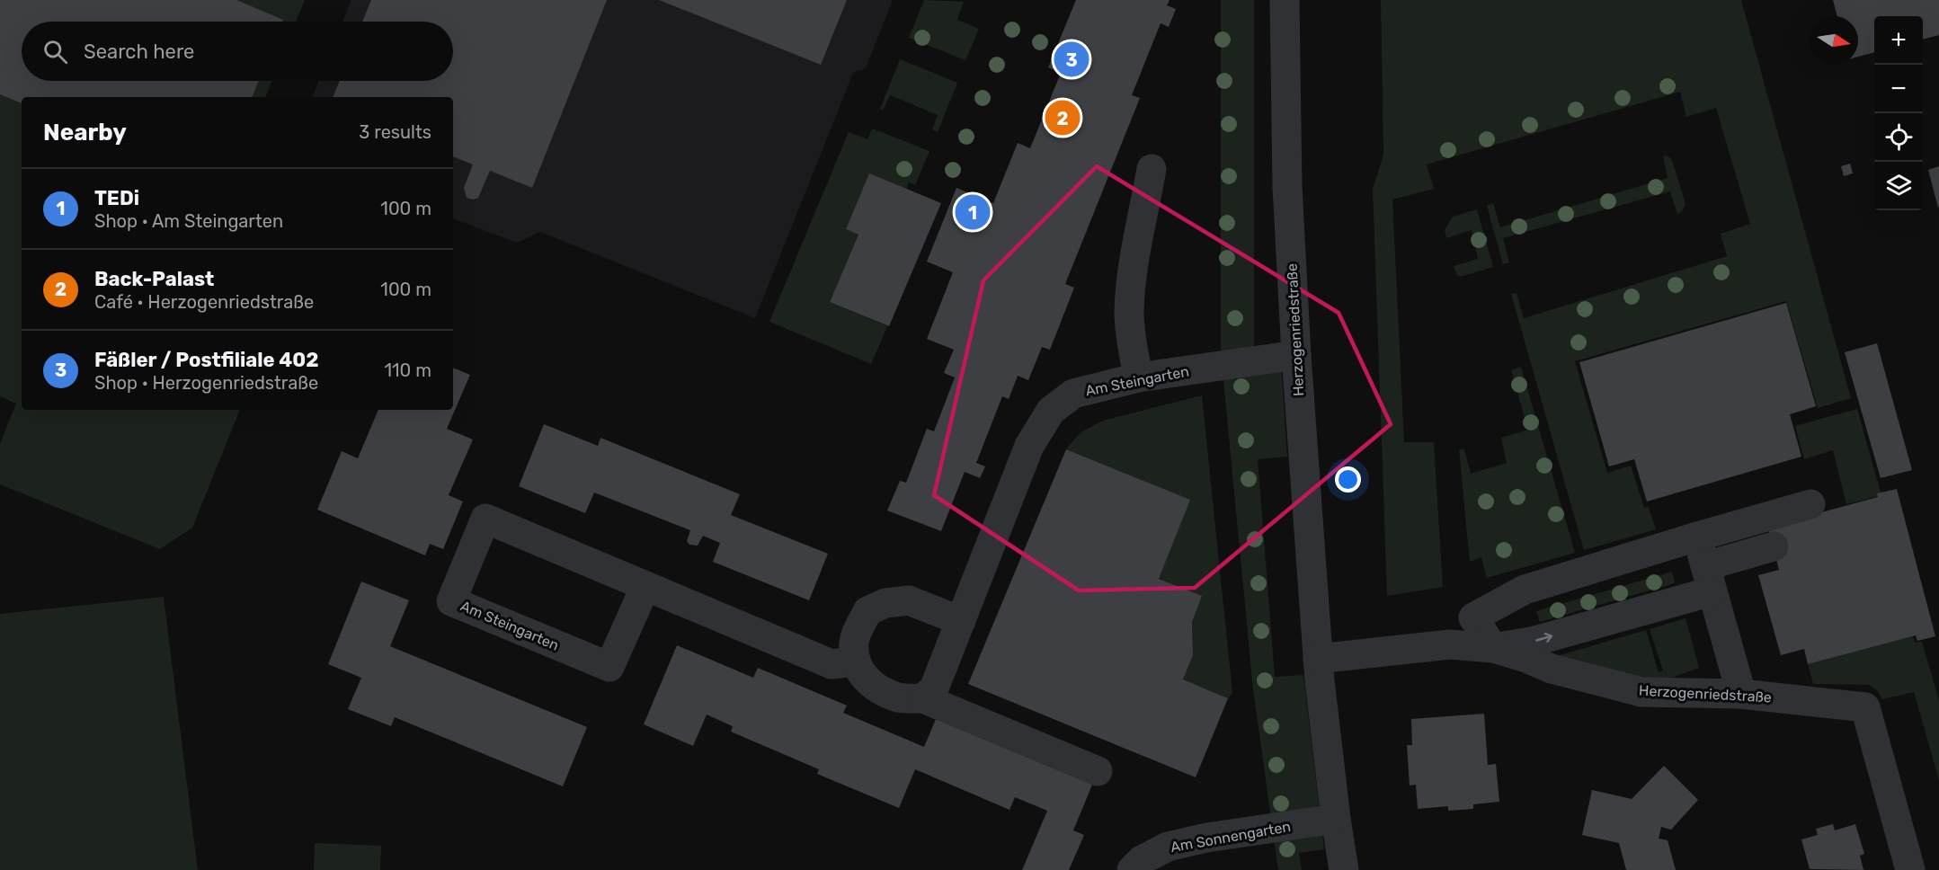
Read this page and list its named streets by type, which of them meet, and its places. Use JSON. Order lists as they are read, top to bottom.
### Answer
{
  "streets": {
    "street": ["Herzogenriedstraße", "Am Steingarten", "Am Sonnengarten"]
  },
  "crossings": [
    ["Herzogenriedstraße", "Am Steingarten"],
    ["Herzogenriedstraße", "Am Sonnengarten"]
  ],
  "north": "right",
  "page": {
    "map_buttons": ["+", "−"],
    "search": "Search here",
    "pins": ["3", "2", "1"],
    "heading": ["Nearby", "3 results"],
    "list": [
      {
        "mark": "1",
        "name": "TEDi",
        "note": "Shop · Am Steingarten",
        "value": "100 m"
      },
      {
        "mark": "2",
        "name": "Back-Palast",
        "note": "Café · Herzogenriedstraße",
        "value": "100 m"
      },
      {
        "mark": "3",
        "name": "Fäßler / Postfiliale 402",
        "note": "Shop · Herzogenriedstraße",
        "value": "110 m"
      }
    ]
  }
}
